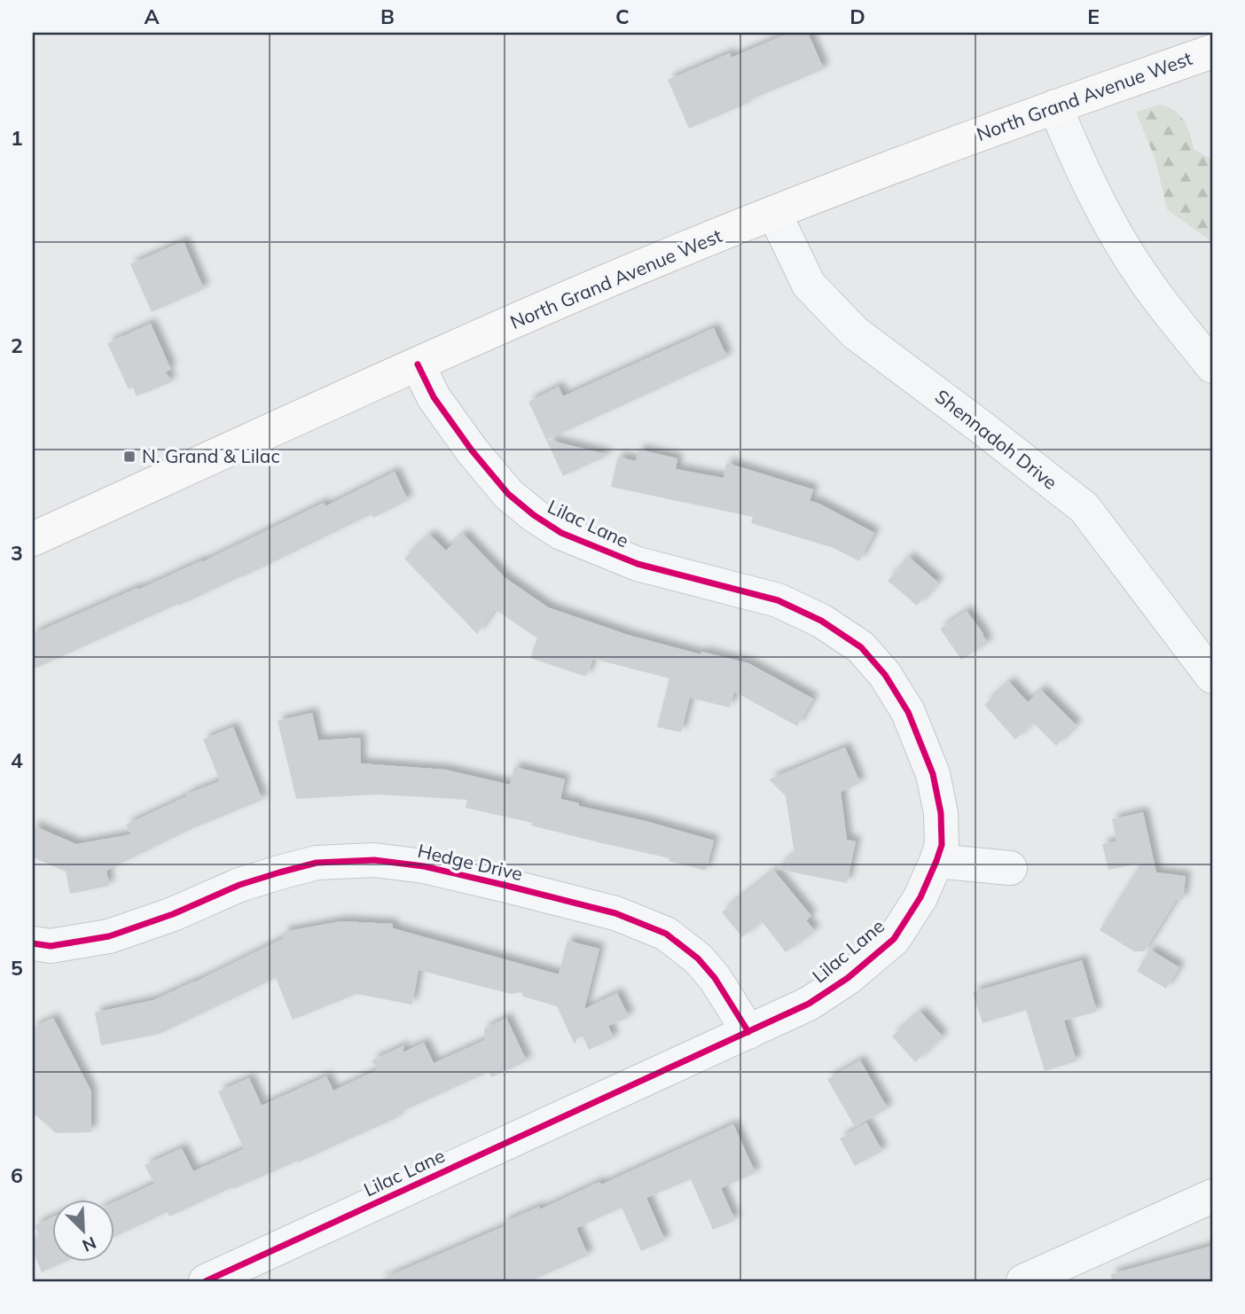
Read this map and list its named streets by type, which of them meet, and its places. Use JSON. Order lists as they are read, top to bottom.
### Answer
{
  "streets": {
    "main road": ["North Grand Avenue West"],
    "street": ["Shennadoh Drive", "Lilac Lane", "Hedge Drive"]
  },
  "crossings": [
    ["North Grand Avenue West", "Shennadoh Drive"],
    ["North Grand Avenue West", "Lilac Lane"],
    ["Lilac Lane", "Hedge Drive"]
  ],
  "places": {
    "transit": ["N. Grand & Lilac"]
  },
  "north": "bottom right",
  "grid": {
    "columns": [
      "A",
      "B",
      "C",
      "D",
      "E"
    ],
    "rows": [
      "1",
      "2",
      "3",
      "4",
      "5",
      "6"
    ]
  }
}
